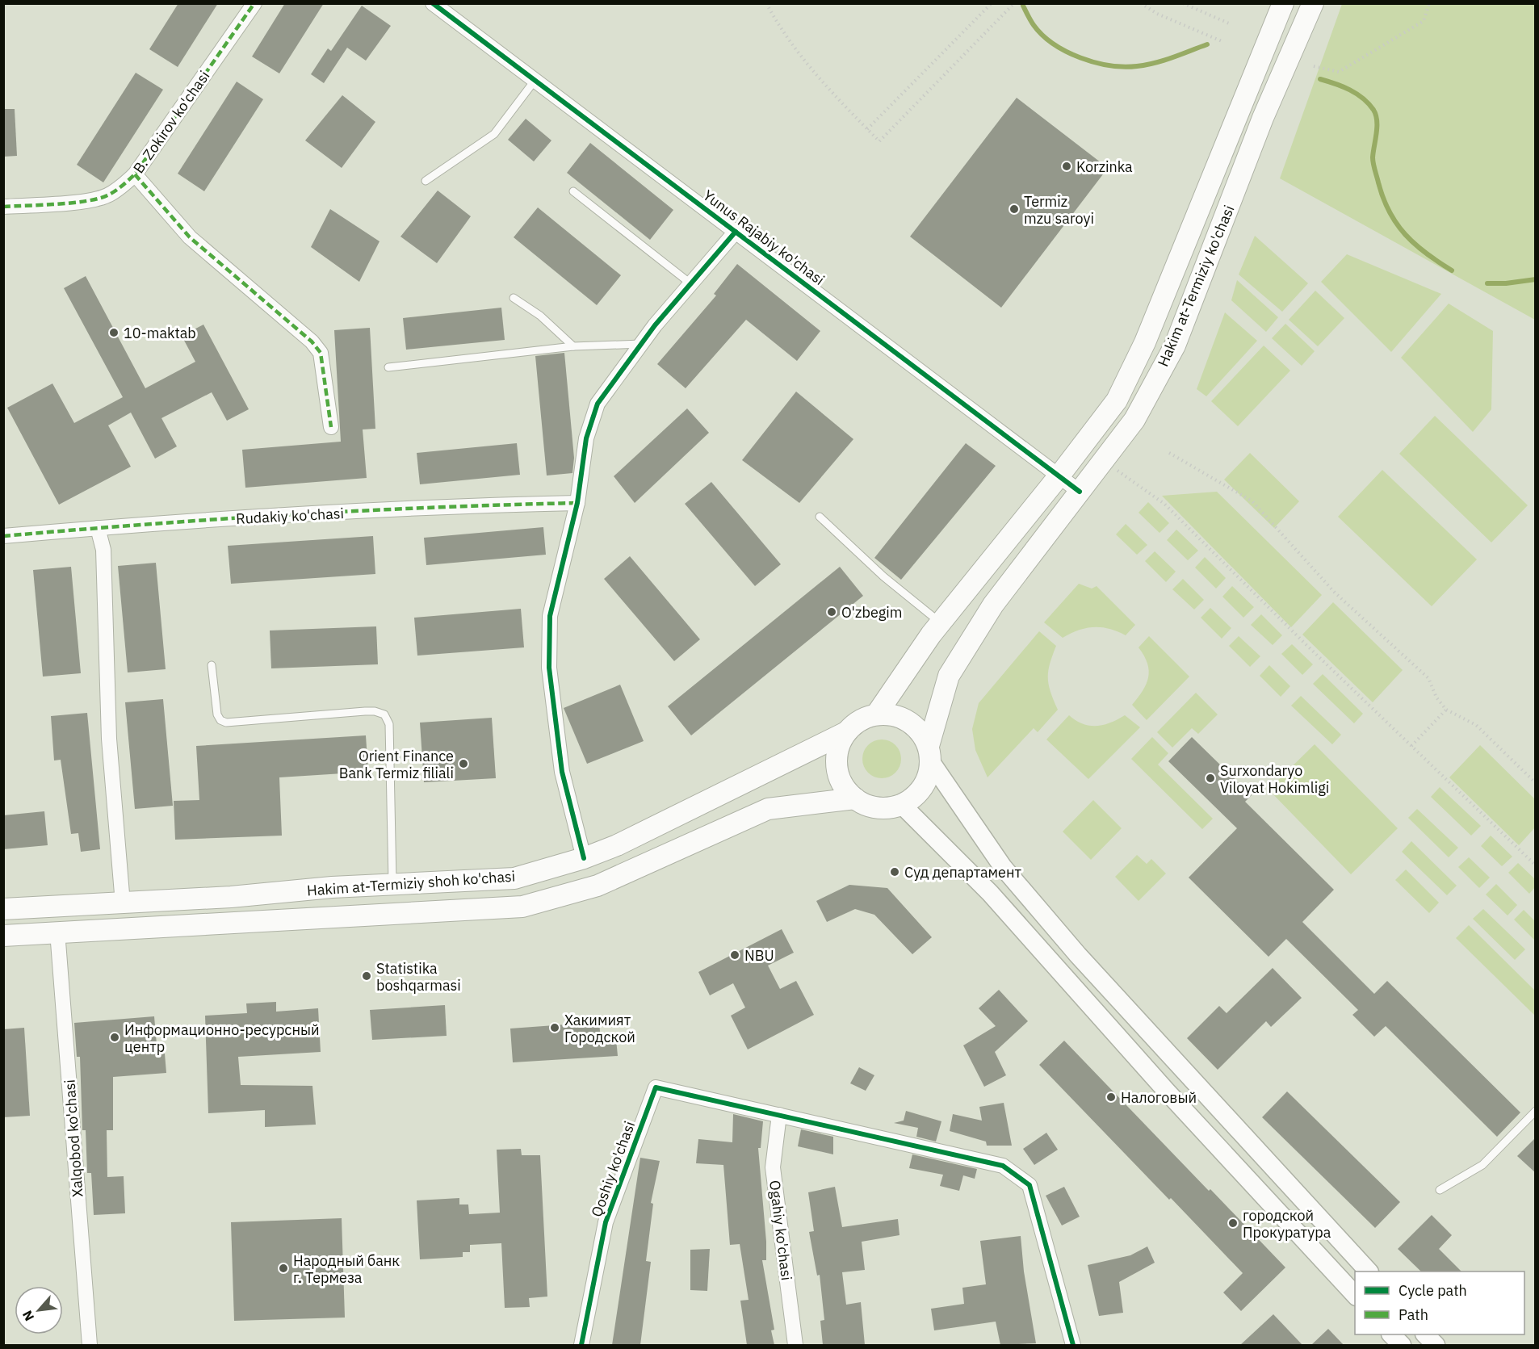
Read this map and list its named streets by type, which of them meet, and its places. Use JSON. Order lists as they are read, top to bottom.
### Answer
{
  "streets": {
    "main road": ["Hakim at-Termiziy ko'chasi", "Hakim at-Termiziy shoh ko'chasi"],
    "street": [
      "B. Zokirov ko'chasi",
      "Yunus Rajabiy ko'chasi",
      "Rudakiy ko'chasi",
      "Xalqobod ko'chasi",
      "Qoshiy ko'chasi",
      "Ogahiy ko'chasi"
    ]
  },
  "crossings": [
    ["Yunus Rajabiy ko'chasi", "Hakim at-Termiziy ko'chasi"],
    ["Hakim at-Termiziy ko'chasi", "Hakim at-Termiziy shoh ko'chasi"],
    ["Hakim at-Termiziy shoh ko'chasi", "Xalqobod ko'chasi"],
    ["Qoshiy ko'chasi", "Ogahiy ko'chasi"]
  ],
  "places": [
    "Korzinka",
    "Termiz mzu saroyi",
    "10-maktab",
    "O'zbegim",
    "Orient Finance Bank Termiz filiali",
    "Surxondaryo Viloyat Hokimligi",
    "Суд департамент",
    "NBU",
    "Statistika boshqarmasi",
    "Хакимият Городской",
    "Информационно-ресурсный центр",
    "Налоговый",
    "городской Прокуратура",
    "Народный банк г. Термеза"
  ],
  "legend": ["Cycle path", "Path"],
  "north": "bottom left"
}
